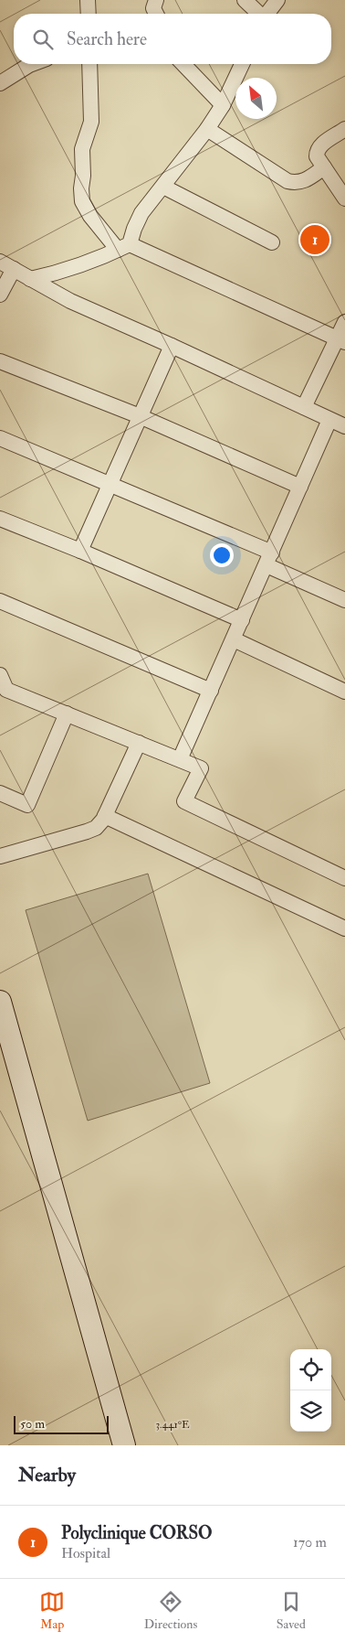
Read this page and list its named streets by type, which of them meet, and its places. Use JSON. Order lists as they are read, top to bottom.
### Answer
{
  "scale_bar": "50 m",
  "north": "top left",
  "page": {
    "search": "Search here",
    "pins": "1",
    "scale": "50 m",
    "heading": "Nearby",
    "list": [
      {
        "mark": "1",
        "name": "Polyclinique CORSO",
        "note": "Hospital",
        "value": "170 m"
      }
    ],
    "nav": ["Map", "Directions", "Saved"]
  },
  "coordinates": ["3.441°E"]
}
